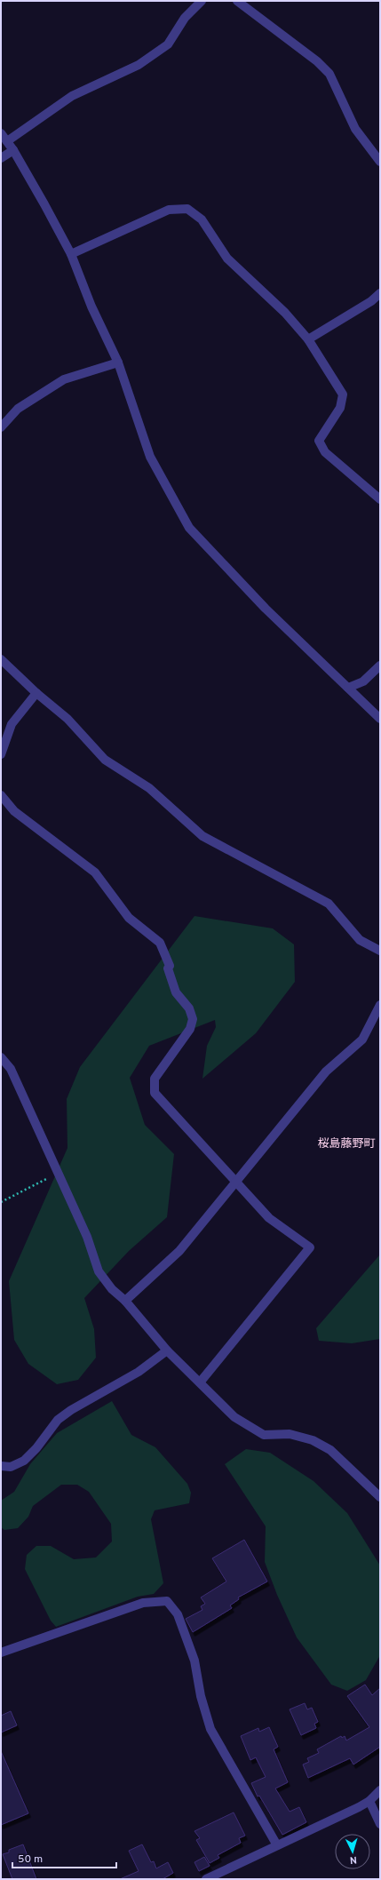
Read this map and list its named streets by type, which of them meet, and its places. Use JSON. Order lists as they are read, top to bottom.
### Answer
{
  "districts": ["桜島藤野町"],
  "scale_bar": "50 m",
  "north": "bottom"
}
